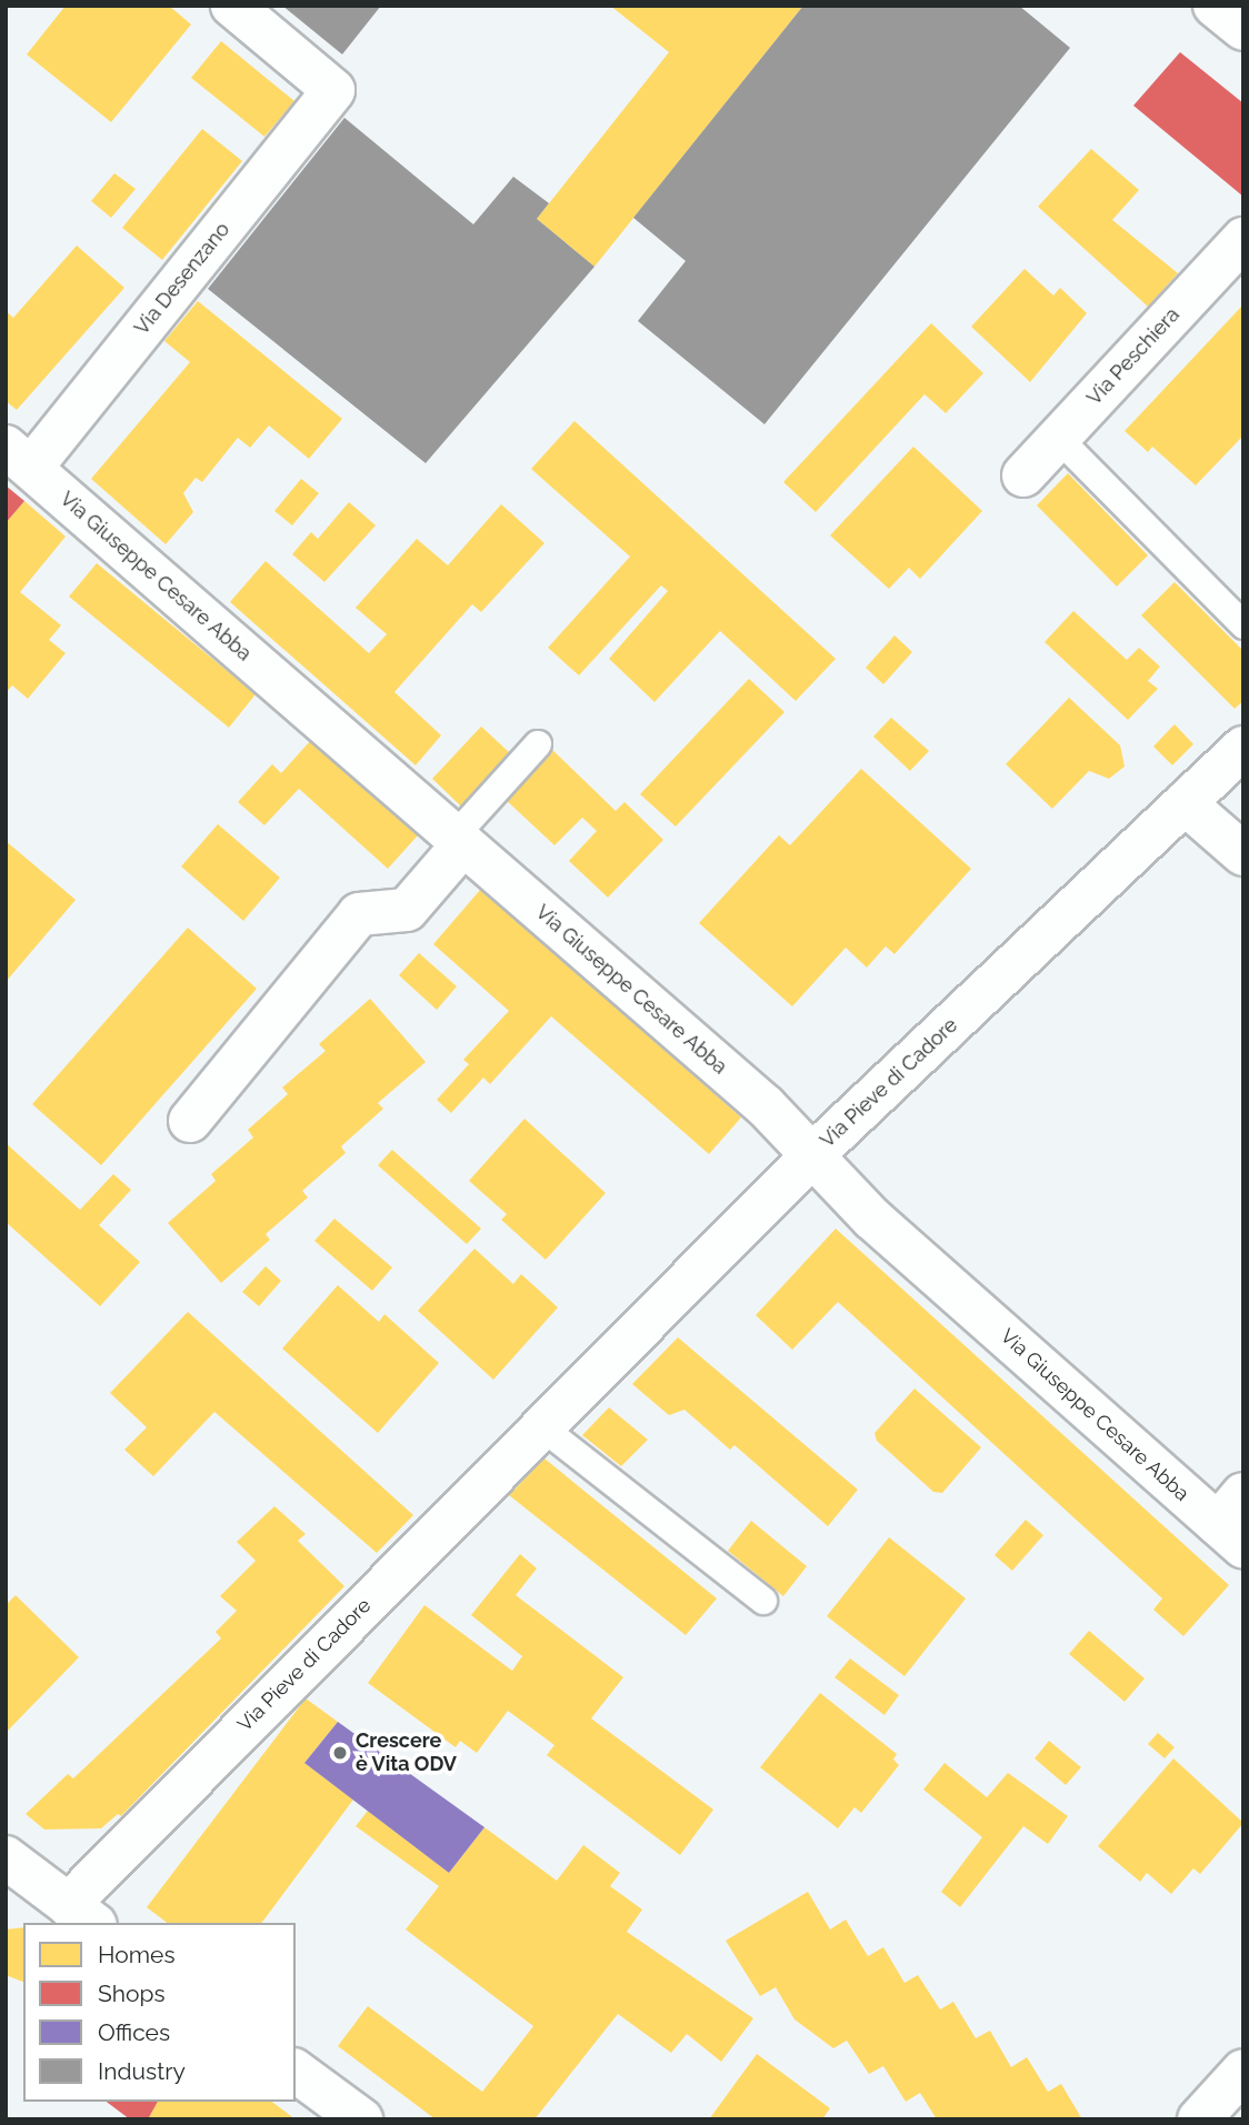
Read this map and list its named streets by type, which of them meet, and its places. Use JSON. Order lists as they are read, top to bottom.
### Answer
{
  "streets": {
    "street": [
      "Via Desenzano",
      "Via Peschiera",
      "Via Giuseppe Cesare Abba",
      "Via Pieve di Cadore"
    ]
  },
  "crossings": [
    ["Via Desenzano", "Via Giuseppe Cesare Abba"],
    ["Via Giuseppe Cesare Abba", "Via Pieve di Cadore"]
  ],
  "places": ["Crescere è Vita ODV"],
  "legend": [
    "Homes",
    "Shops",
    "Offices",
    "Industry"
  ]
}
